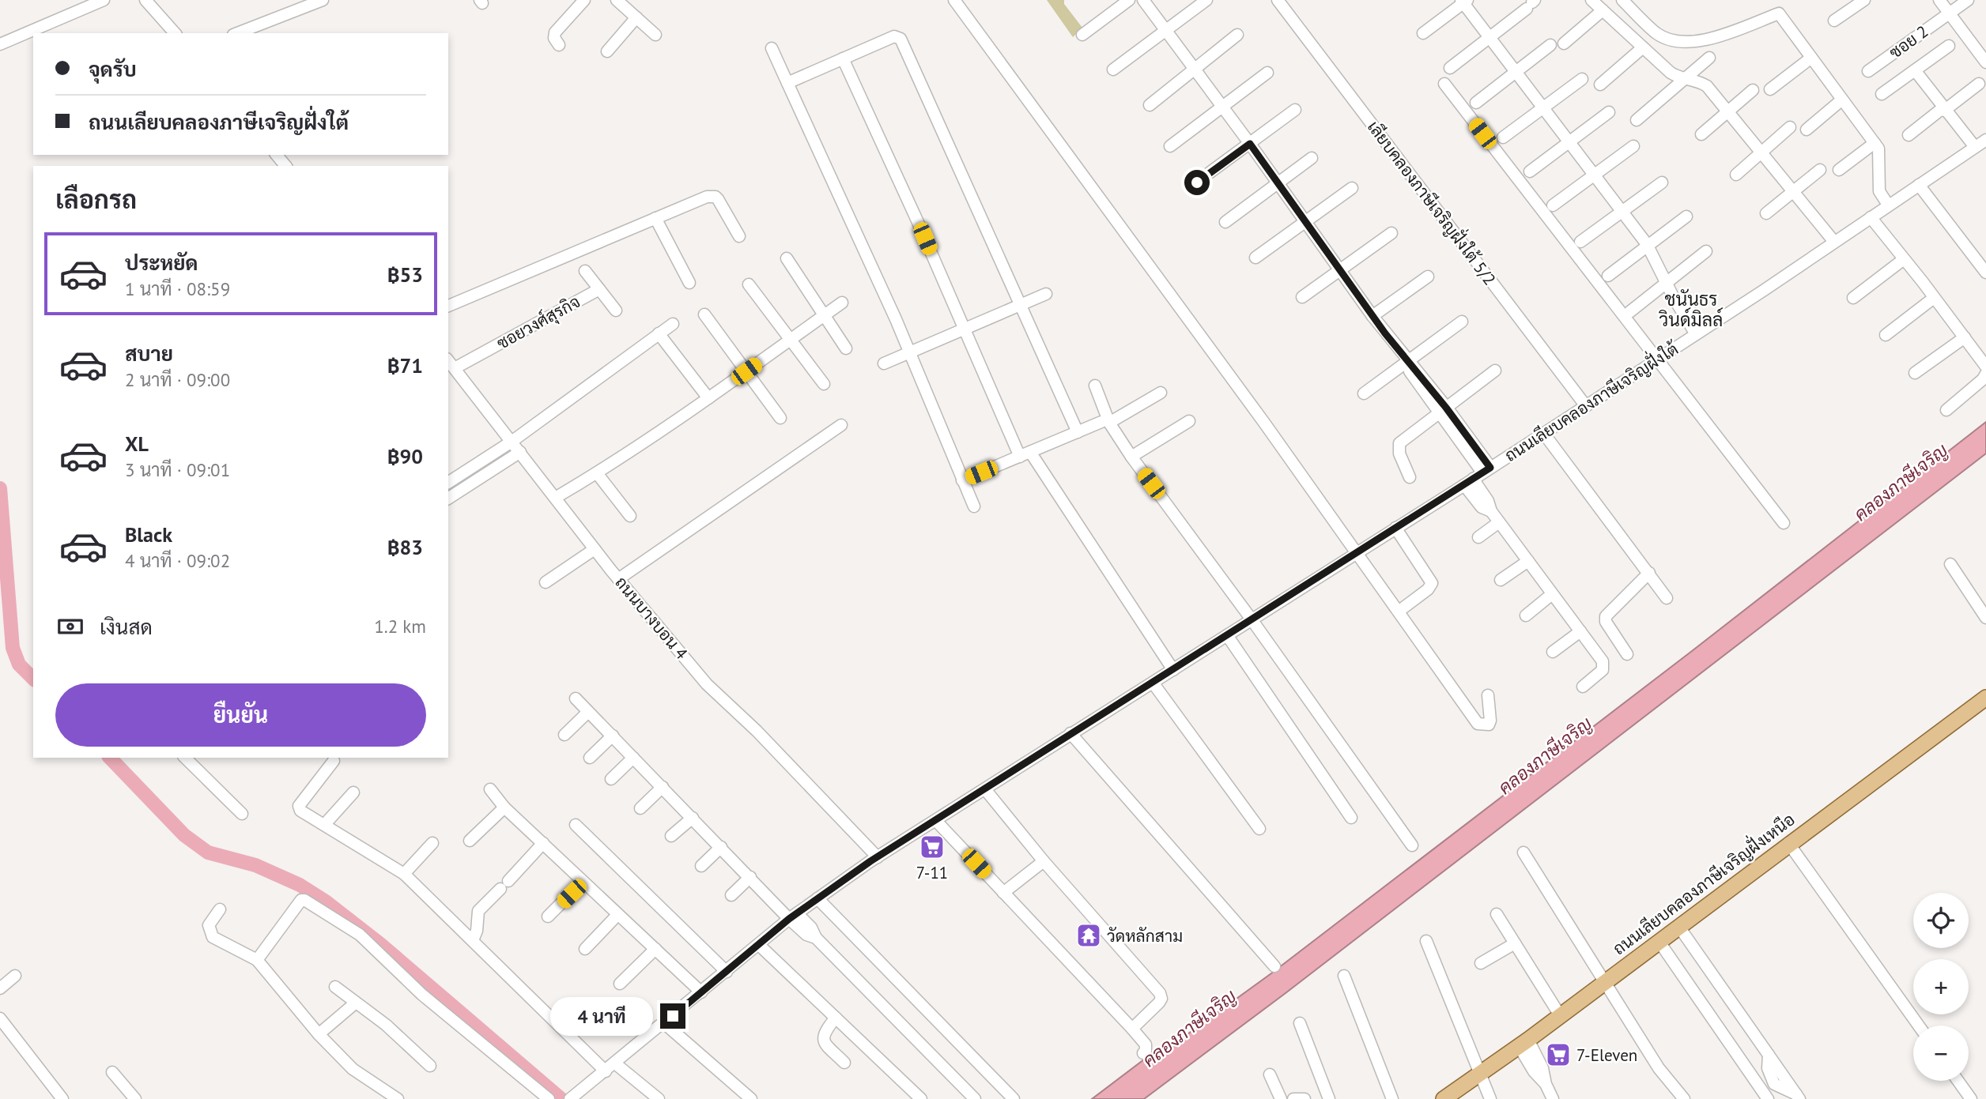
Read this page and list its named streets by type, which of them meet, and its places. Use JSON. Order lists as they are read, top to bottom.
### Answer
{
  "streets": {
    "main road": ["ถนนเลียบคลองภาษีเจริญฝั่งเหนือ"],
    "street": [
      "ซอย 2",
      "เลียบคลองภาษีเจริญฝั่งใต้ 5/2",
      "ซอยวงศ์สุรกิจ",
      "ถนนเลียบคลองภาษีเจริญฝั่งใต้",
      "ถนนบางบอน 4"
    ]
  },
  "crossings": [
    ["เลียบคลองภาษีเจริญฝั่งใต้ 5/2", "ถนนเลียบคลองภาษีเจริญฝั่งใต้"],
    ["ซอยวงศ์สุรกิจ", "ถนนบางบอน 4"],
    ["ถนนเลียบคลองภาษีเจริญฝั่งใต้", "ถนนบางบอน 4"]
  ],
  "districts": ["ชนันธร วินด์มิลล์"],
  "water": ["คลองภาษีเจริญ"],
  "places": {
    "supermarket": ["7-11", "7-Eleven"],
    "temple": ["วัดหลักสาม"]
  },
  "page": {
    "banner": ["จุดรับ", "ถนนเลียบคลองภาษีเจริญฝั่งใต้"],
    "heading": "เลือกรถ",
    "list": [
      {
        "name": "ประหยัด",
        "note": "1 นาที · 08:59",
        "value": "฿53"
      },
      {
        "name": "สบาย",
        "note": "2 นาที · 09:00",
        "value": "฿71"
      },
      {
        "name": "XL",
        "note": "3 นาที · 09:01",
        "value": "฿90"
      },
      {
        "name": "Black",
        "note": "4 นาที · 09:02",
        "value": "฿83"
      }
    ],
    "pay": ["เงินสด", "1.2 km"],
    "buttons": "ยืนยัน",
    "map_buttons": ["+", "−"],
    "bubble": "4 นาที"
  }
}
